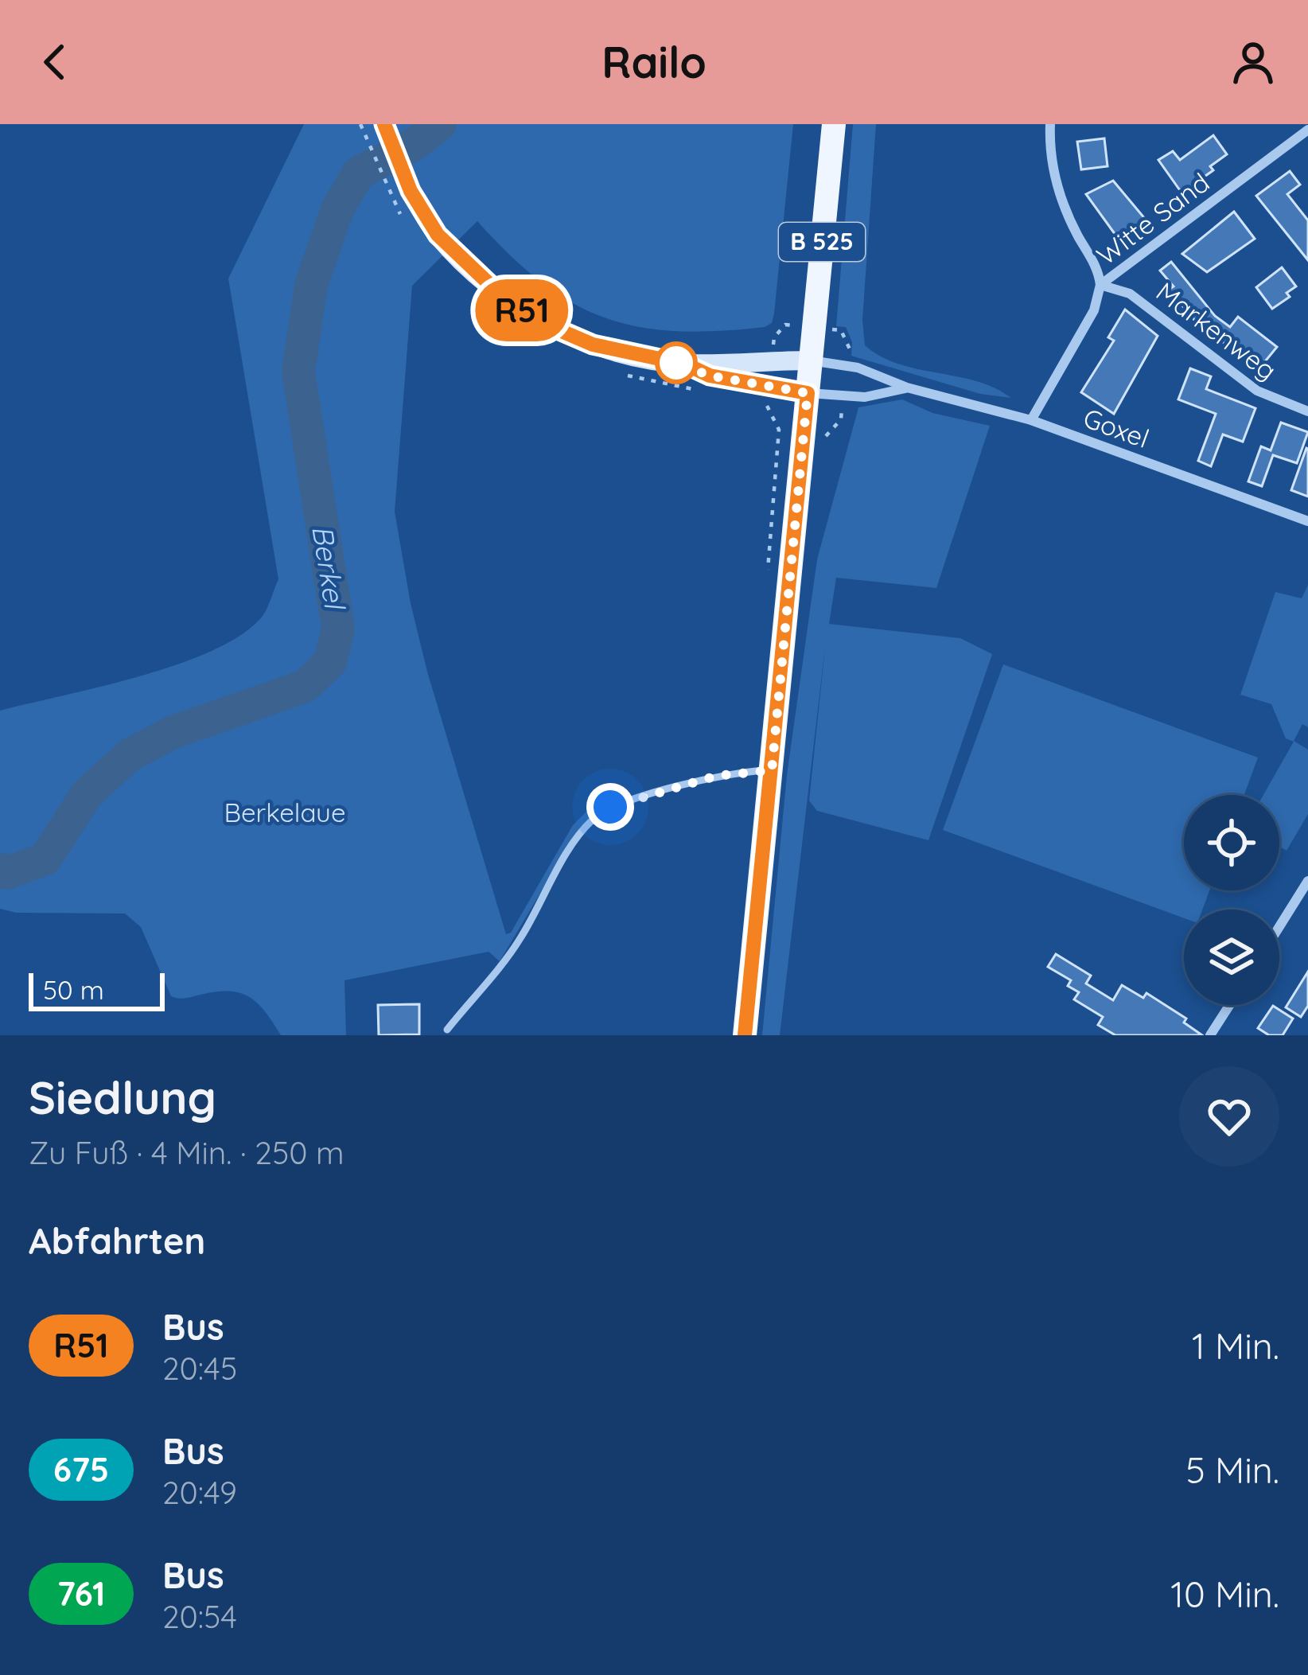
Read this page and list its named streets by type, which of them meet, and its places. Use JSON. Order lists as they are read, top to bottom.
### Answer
{
  "streets": {
    "main road": ["B 525"],
    "street": ["Witte Sand", "Markenweg", "Goxel"]
  },
  "crossings": [
    ["Witte Sand", "Markenweg"],
    ["Witte Sand", "Goxel"],
    ["B 525", "Goxel"]
  ],
  "water": ["Berkel"],
  "parks": ["Berkelaue"],
  "lines": ["bus line R51"],
  "scale_bar": "50 m",
  "page": {
    "header": "Railo",
    "on_map": "R51",
    "scale": "50 m",
    "heading": [
      ["Siedlung", "Zu Fuß · 4 Min. · 250 m"],
      "Abfahrten"
    ],
    "list": [
      {
        "mark": "R51",
        "name": "Bus",
        "note": "20:45",
        "value": "1 Min."
      },
      {
        "mark": "675",
        "name": "Bus",
        "note": "20:49",
        "value": "5 Min."
      },
      {
        "mark": "761",
        "name": "Bus",
        "note": "20:54",
        "value": "10 Min."
      }
    ]
  }
}
